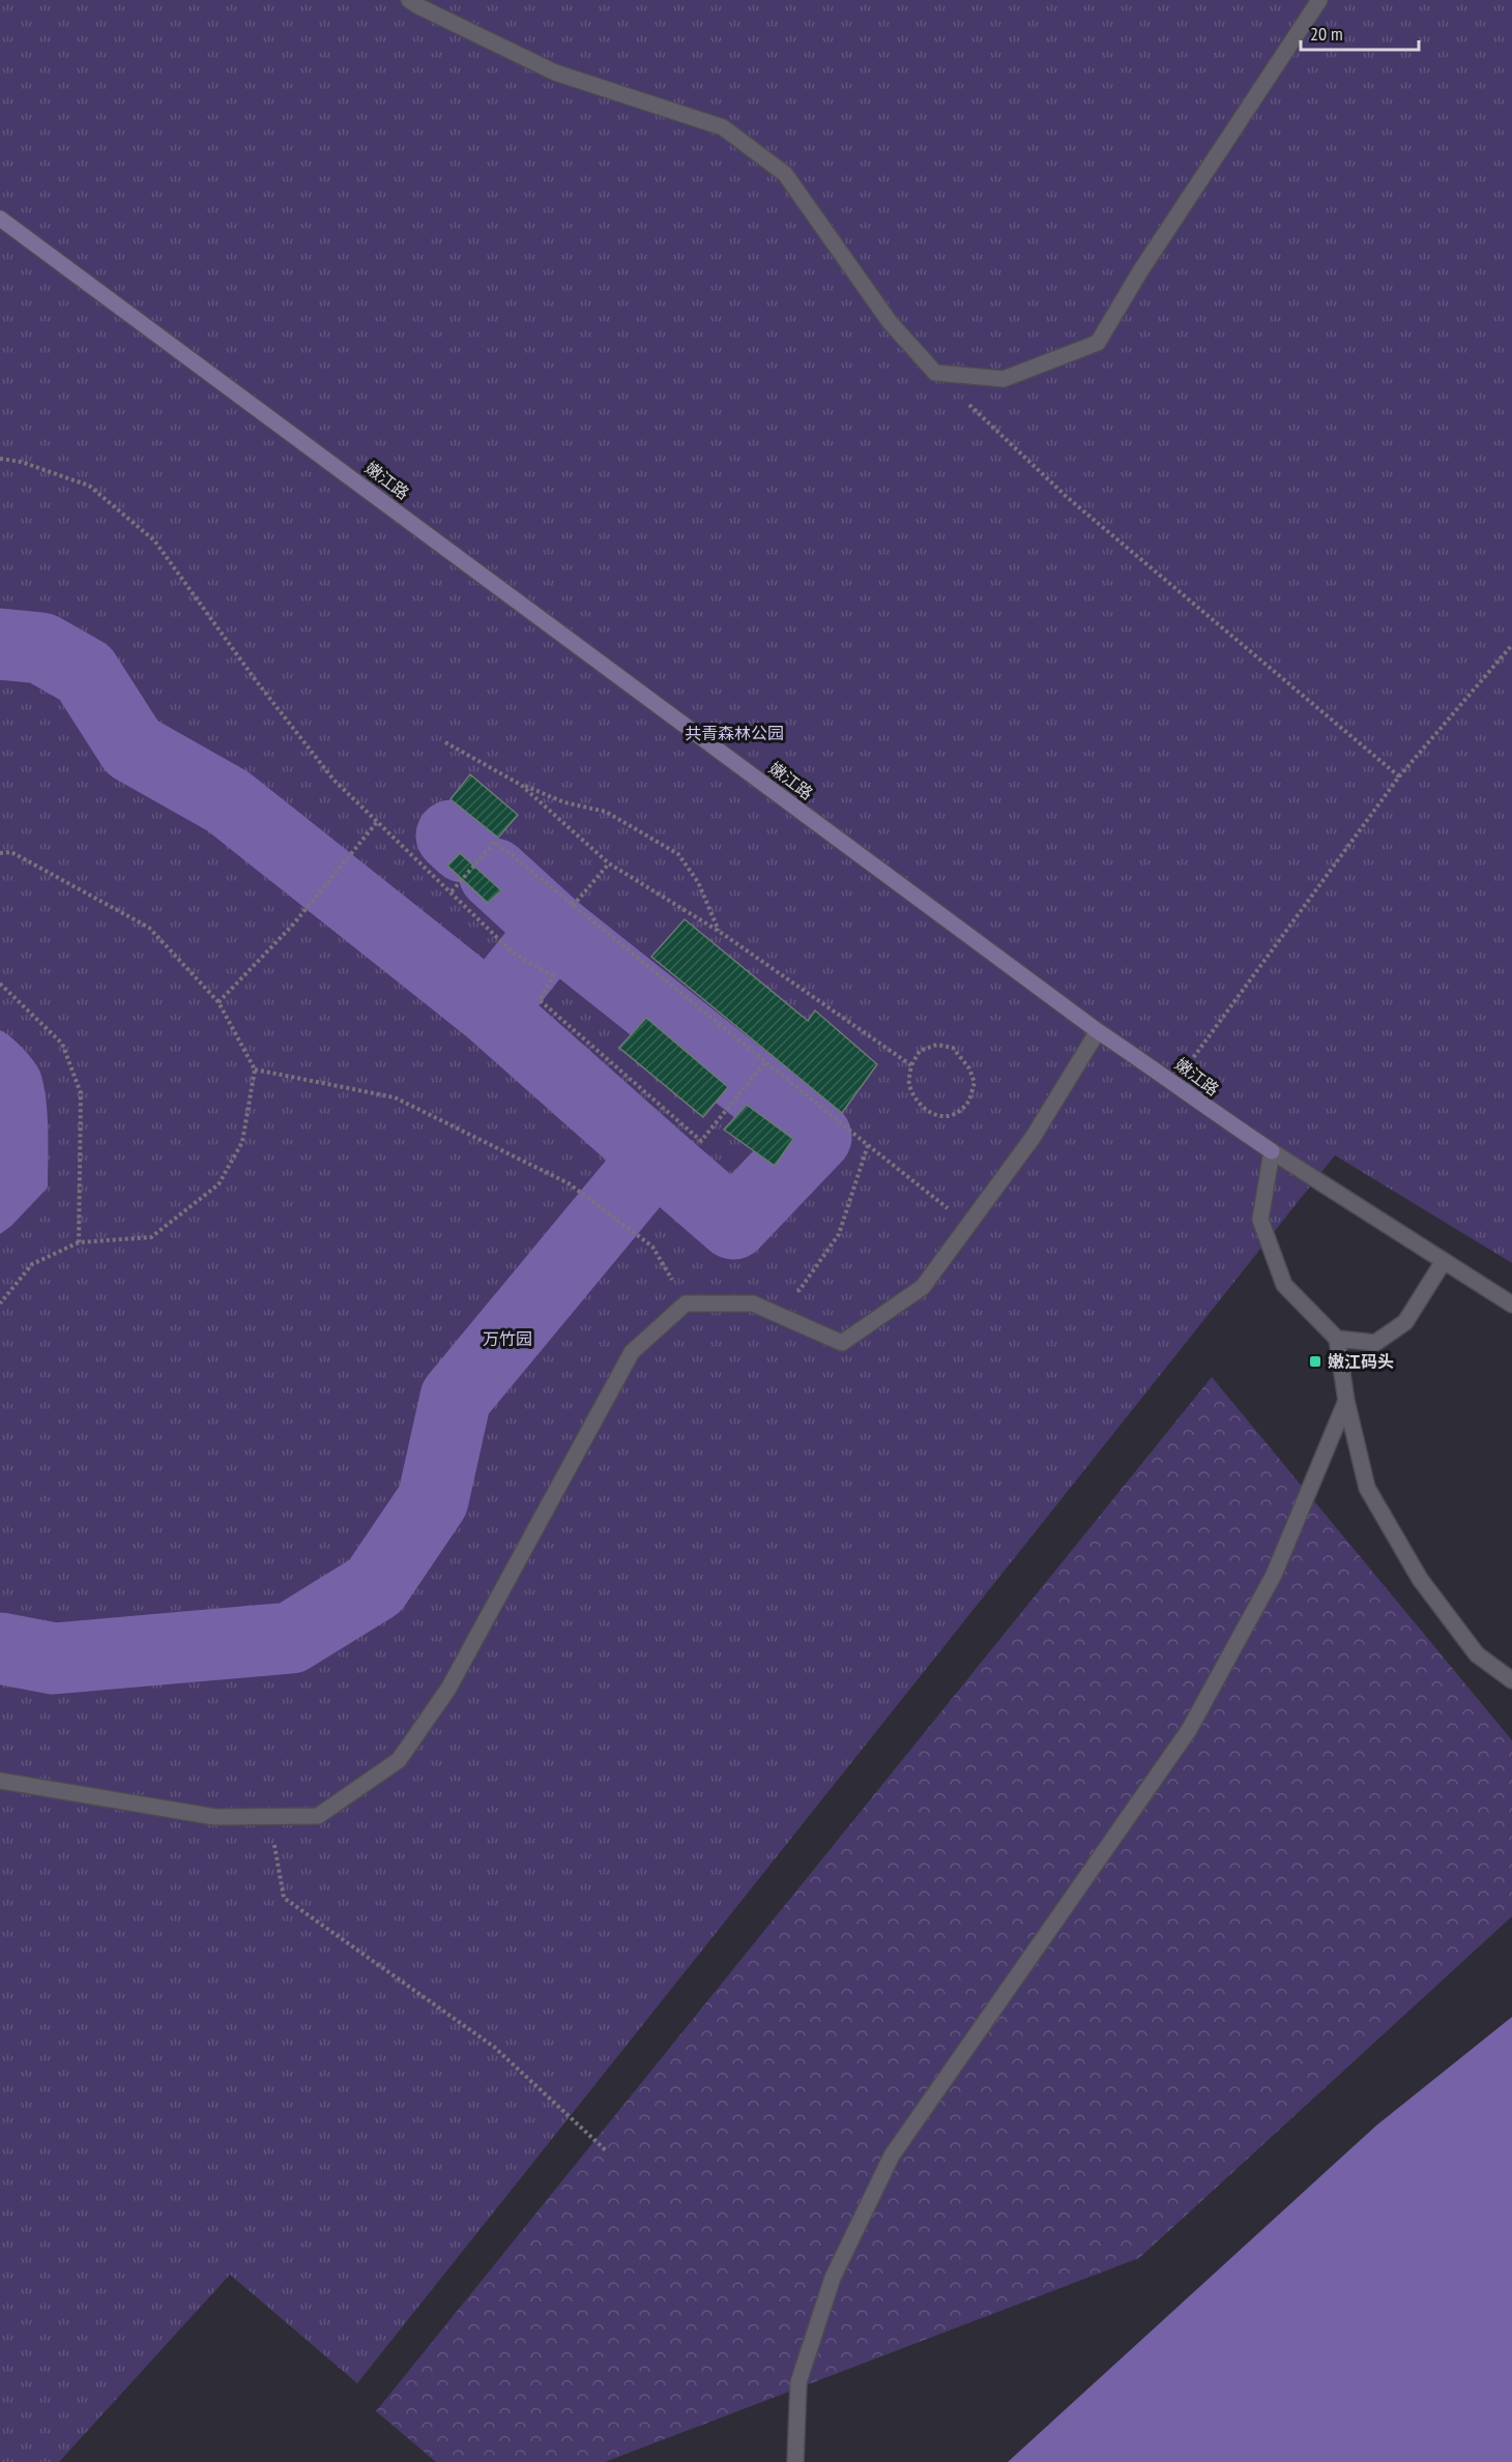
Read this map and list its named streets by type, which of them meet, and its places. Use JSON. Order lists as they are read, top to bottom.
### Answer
{
  "streets": {
    "street": ["嫩江路"]
  },
  "parks": ["共青森林公园", "万竹园"],
  "places": {
    "transit": ["嫩江码头"]
  },
  "scale_bar": "20 m"
}
